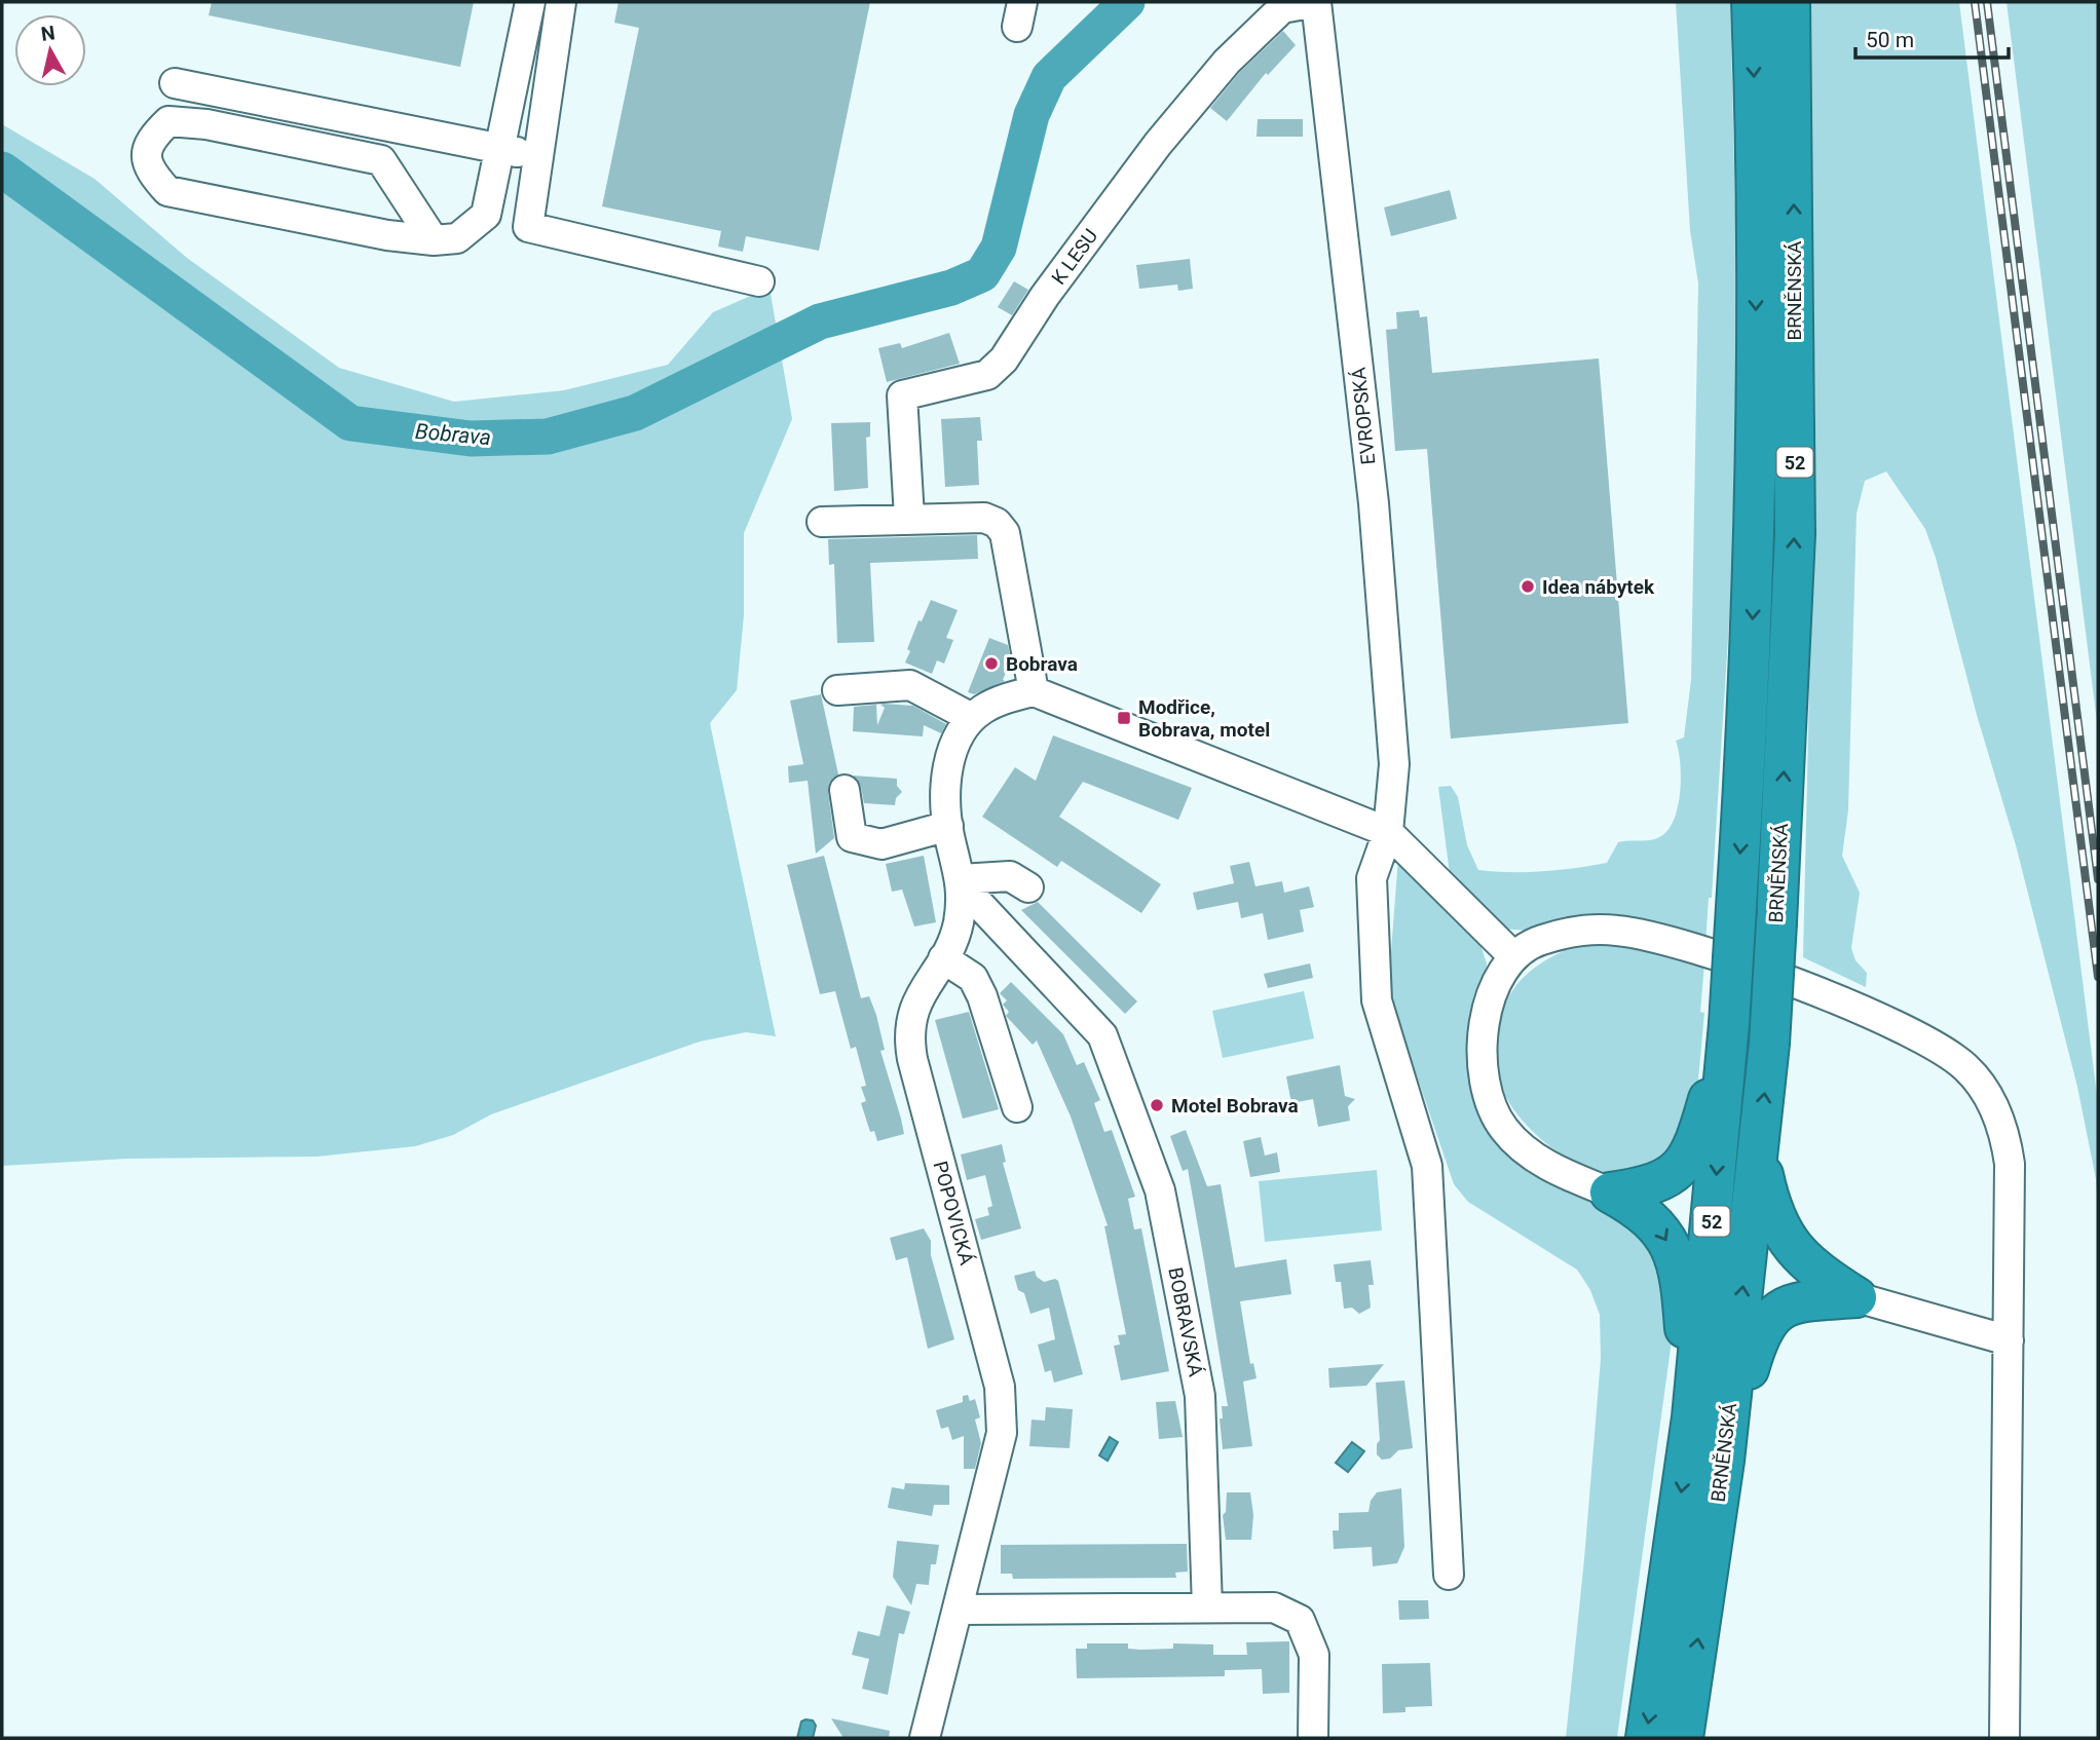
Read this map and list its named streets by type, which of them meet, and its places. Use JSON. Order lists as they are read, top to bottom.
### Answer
{
  "streets": {
    "highway": ["BRNĚNSKÁ", "52"],
    "street": [
      "K LESU",
      "EVROPSKÁ",
      "POPOVICKÁ",
      "BOBRAVSKÁ"
    ]
  },
  "crossings": [
    ["K LESU", "EVROPSKÁ"],
    ["POPOVICKÁ", "BOBRAVSKÁ"]
  ],
  "water": ["Bobrava"],
  "places": {
    "other": ["Idea nábytek", "Bobrava", "Motel Bobrava"],
    "transit": ["Modřice, Bobrava, motel"]
  },
  "scale_bar": "50 m",
  "north": "top"
}
